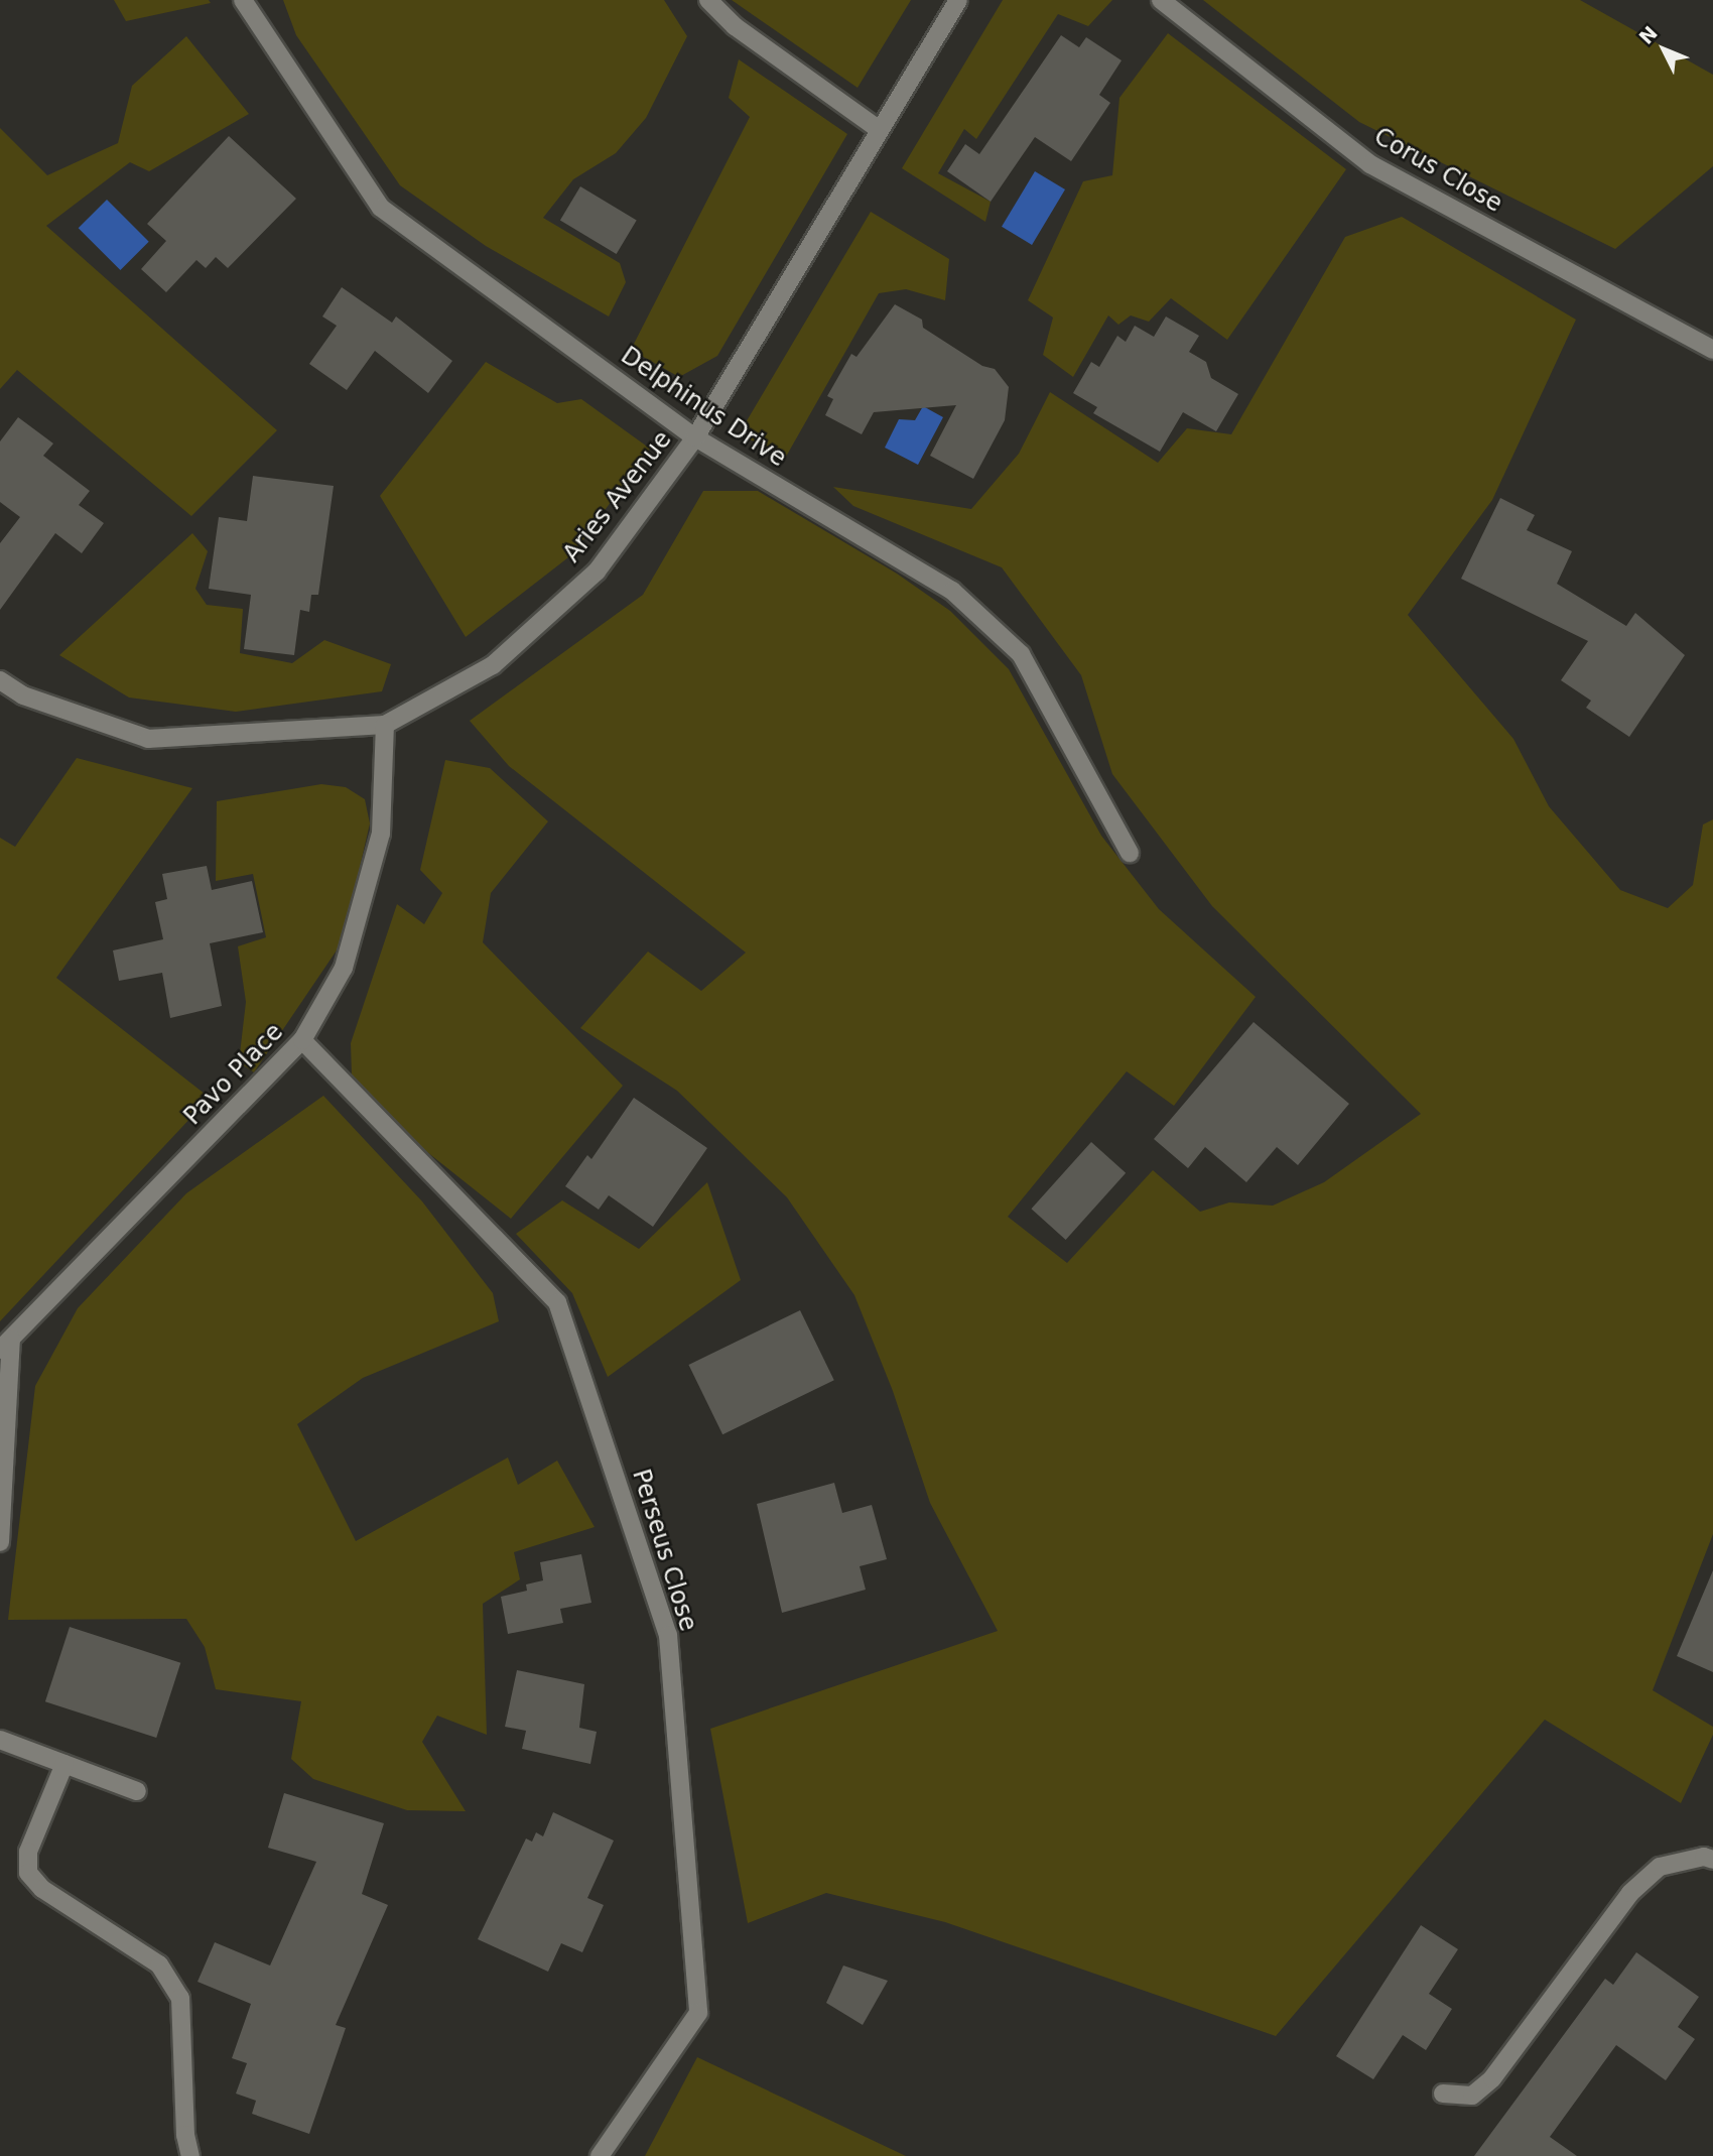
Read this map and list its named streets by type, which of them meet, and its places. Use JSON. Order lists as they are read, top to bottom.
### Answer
{
  "streets": {
    "street": [
      "Corus Close",
      "Delphinus Drive",
      "Aries Avenue",
      "Pavo Place",
      "Perseus Close"
    ]
  },
  "crossings": [
    ["Delphinus Drive", "Aries Avenue"],
    ["Aries Avenue", "Pavo Place"],
    ["Pavo Place", "Perseus Close"]
  ],
  "north": "top left"
}
